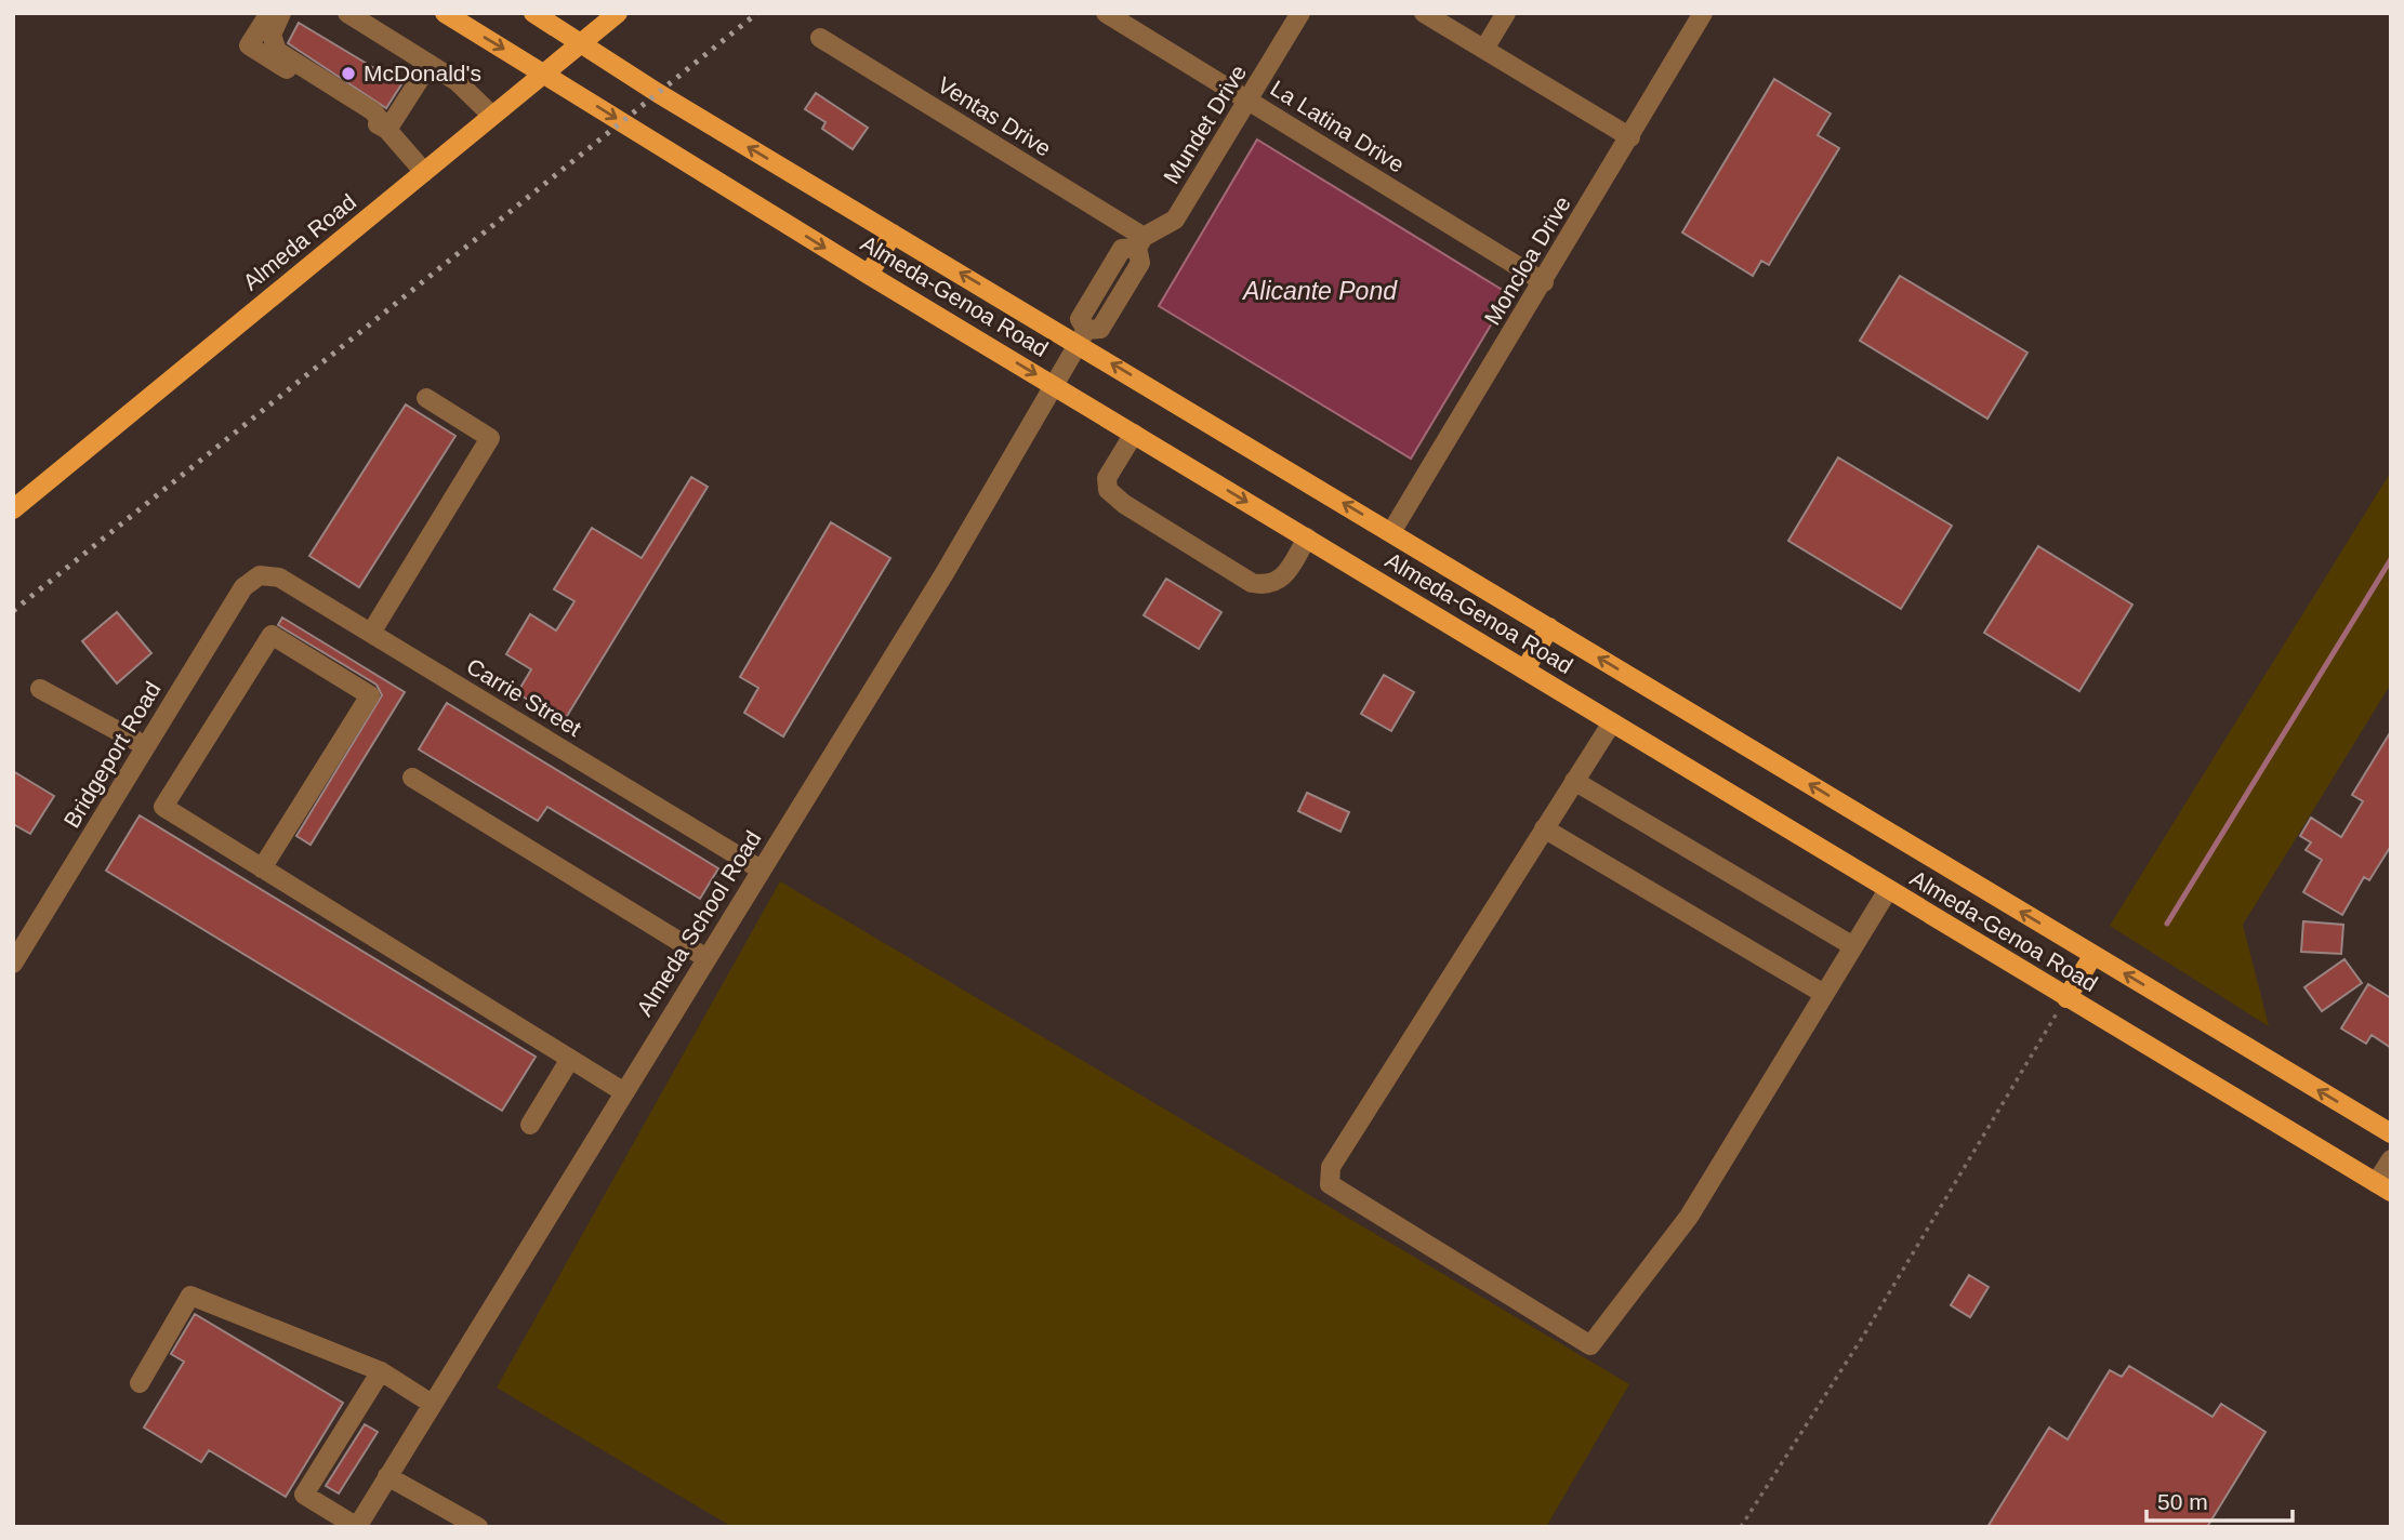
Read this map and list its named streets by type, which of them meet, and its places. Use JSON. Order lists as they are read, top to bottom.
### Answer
{
  "streets": {
    "main road": ["Almeda Road", "Almeda-Genoa Road"],
    "street": [
      "Ventas Drive",
      "Mundet Drive",
      "La Latina Drive",
      "Moncloa Drive",
      "Carrie Street",
      "Bridgeport Road",
      "Almeda School Road"
    ]
  },
  "crossings": [
    ["Ventas Drive", "Mundet Drive"],
    ["Mundet Drive", "La Latina Drive"],
    ["Mundet Drive", "Almeda-Genoa Road"],
    ["Mundet Drive", "Almeda School Road"],
    ["La Latina Drive", "Moncloa Drive"],
    ["Almeda Road", "Almeda-Genoa Road"],
    ["Moncloa Drive", "Almeda-Genoa Road"],
    ["Almeda-Genoa Road", "Almeda School Road"],
    ["Carrie Street", "Bridgeport Road"],
    ["Carrie Street", "Almeda School Road"]
  ],
  "water": ["Alicante Pond"],
  "places": ["McDonald's"],
  "scale_bar": "50 m"
}
